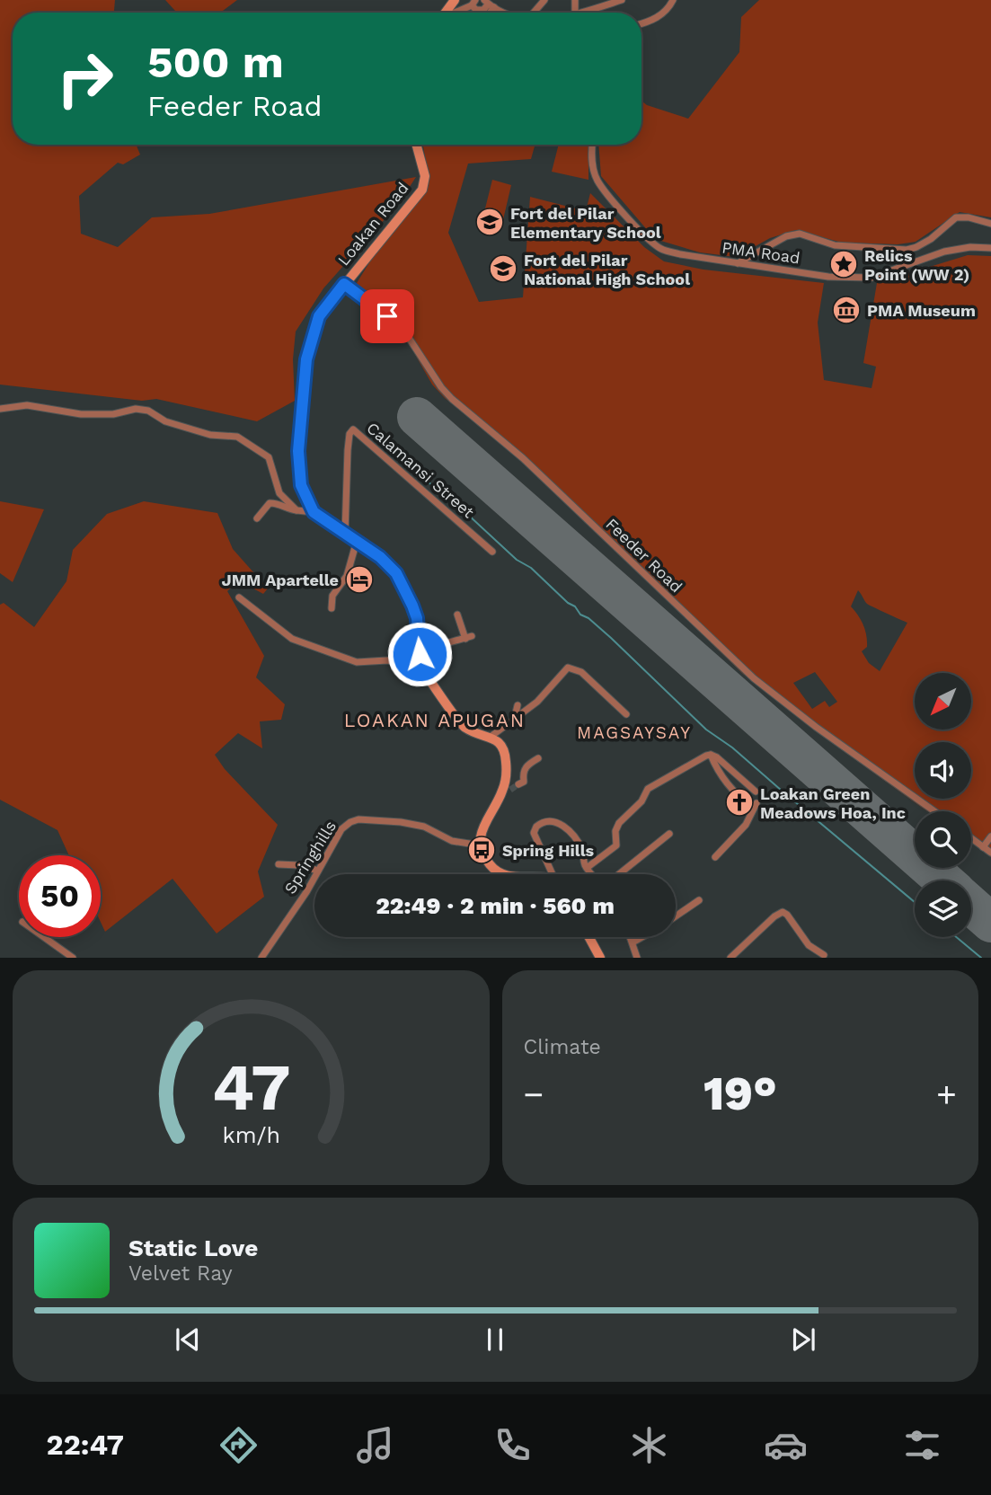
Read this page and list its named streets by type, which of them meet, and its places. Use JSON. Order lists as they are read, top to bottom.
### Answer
{
  "streets": {
    "main road": ["Loakan Road"],
    "street": [
      "PMA Road",
      "Calamansi Street",
      "Feeder Road",
      "Springhills"
    ]
  },
  "crossings": [
    ["Loakan Road", "Feeder Road"]
  ],
  "districts": ["LOAKAN APUGAN", "MAGSAYSAY"],
  "places": {
    "school or university": ["Fort del Pilar Elementary School", "Fort del Pilar National High School"],
    "place": ["Relics Point (WW 2)"],
    "museum": ["PMA Museum"],
    "hotel": ["JMM Apartelle"],
    "church": ["Loakan Green Meadows Hoa, Inc"],
    "bus stop": ["Spring Hills"]
  },
  "north": "bottom left",
  "page": {
    "turn": ["500 m", "Feeder Road"],
    "limit": "50",
    "trip": "22:49 · 2 min · 560 m",
    "tile": "Climate",
    "heat": ["−", "19°", "+"],
    "song": ["Static Love", "Velvet Ray"],
    "tabs": "22:47",
    "gauge": ["47", "km/h"]
  }
}
